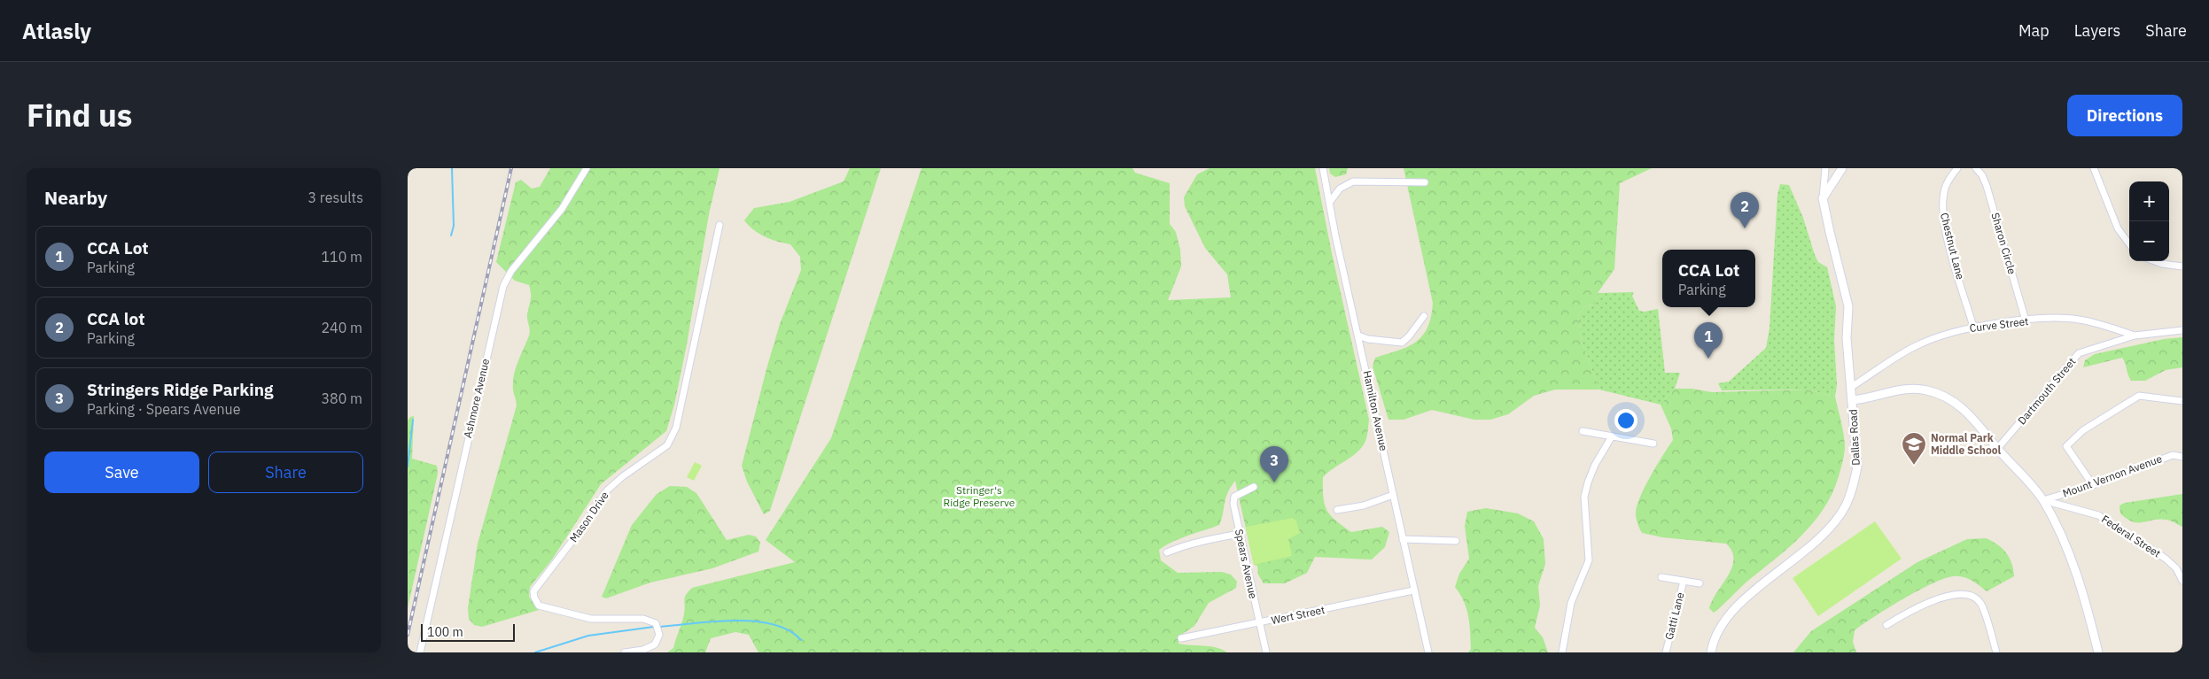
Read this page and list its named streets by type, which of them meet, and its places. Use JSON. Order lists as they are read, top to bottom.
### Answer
{
  "streets": {
    "street": [
      "Sharon Circle",
      "Chestnut Lane",
      "Curve Street",
      "Dartmouth Street",
      "Ashmore Avenue",
      "Hamilton Avenue",
      "Dallas Road",
      "Mount Vernon Avenue",
      "Mason Drive",
      "Federal Street",
      "Spears Avenue",
      "Wert Street",
      "Gatti Lane"
    ]
  },
  "crossings": [
    ["Sharon Circle", "Curve Street"],
    ["Chestnut Lane", "Curve Street"],
    ["Curve Street", "Dartmouth Street"],
    ["Curve Street", "Dallas Road"],
    ["Hamilton Avenue", "Wert Street"],
    ["Mount Vernon Avenue", "Federal Street"],
    ["Spears Avenue", "Wert Street"]
  ],
  "parks": ["Stringer's Ridge Preserve"],
  "places": {
    "school or university": ["Normal Park Middle School"]
  },
  "scale_bar": "100 m",
  "page": {
    "header": "Atlasly",
    "nav": ["Map", "Layers", "Share"],
    "title": "Find us",
    "buttons": [
      "Directions",
      ["Save", "Share"]
    ],
    "heading": ["Nearby", "3 results"],
    "map_buttons": ["+", "−"],
    "pins": ["2", "1", "3"],
    "list": [
      {
        "mark": "1",
        "name": "CCA Lot",
        "note": "Parking",
        "value": "110 m"
      },
      {
        "mark": "2",
        "name": "CCA lot",
        "note": "Parking",
        "value": "240 m"
      },
      {
        "mark": "3",
        "name": "Stringers Ridge Parking",
        "note": "Parking · Spears Avenue",
        "value": "380 m"
      }
    ],
    "popup": ["CCA Lot", "Parking"],
    "scale": "100 m"
  }
}
